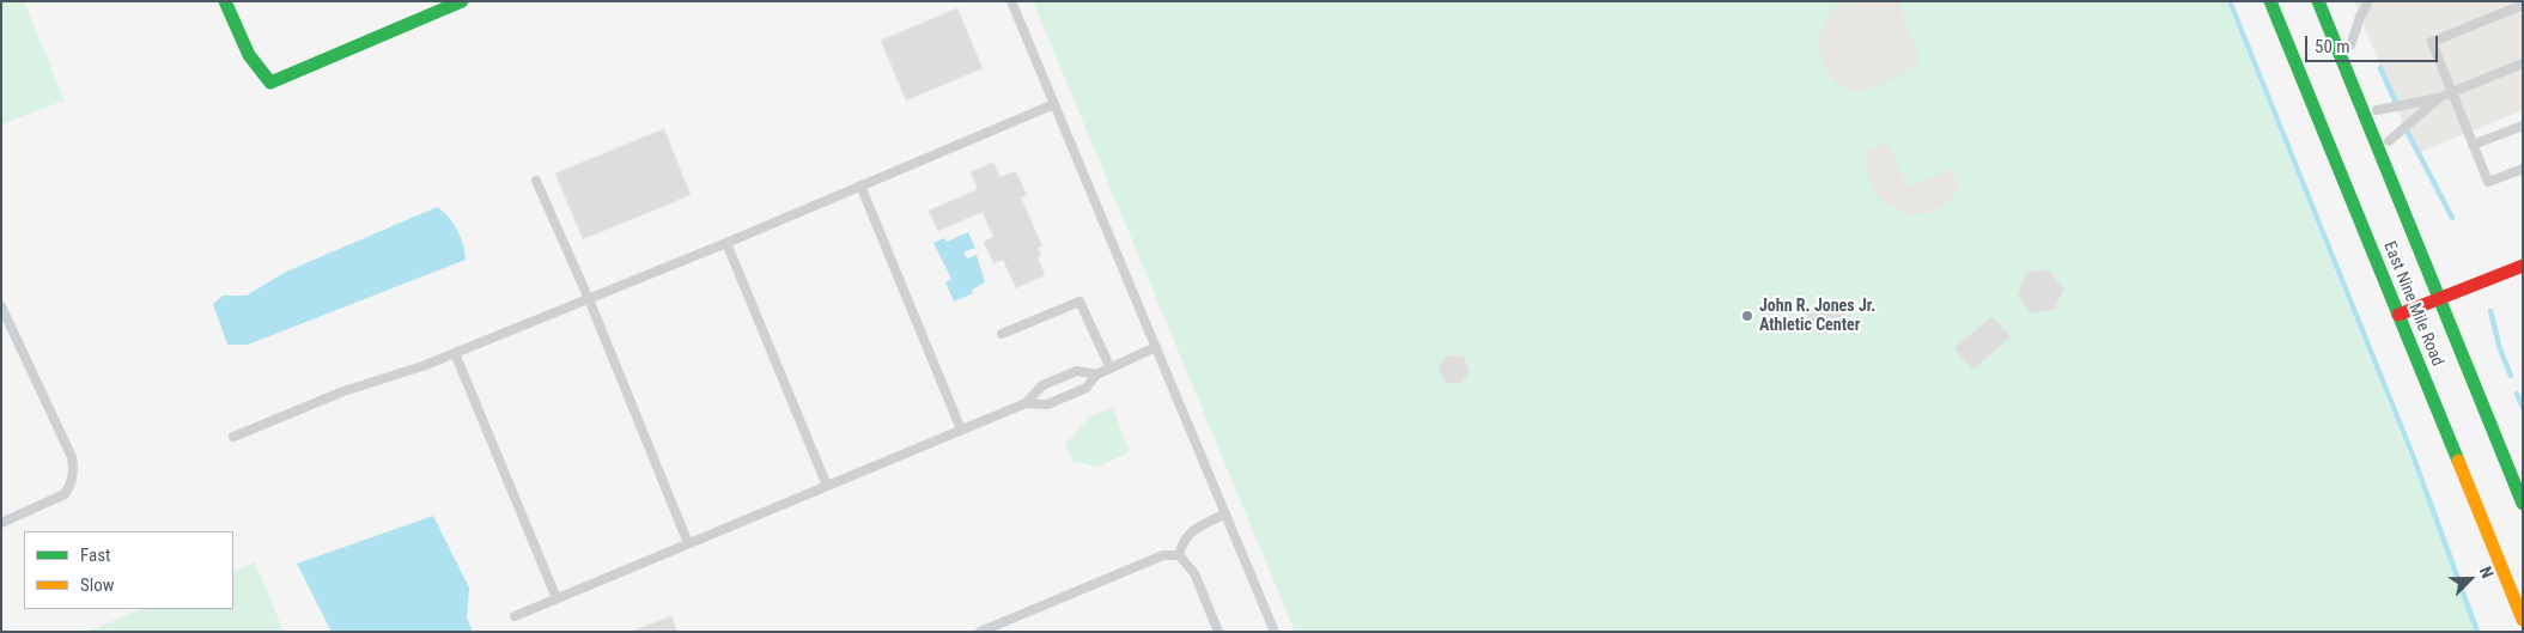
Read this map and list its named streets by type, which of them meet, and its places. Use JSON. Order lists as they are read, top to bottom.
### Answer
{
  "streets": {
    "main road": ["East Nine Mile Road"]
  },
  "places": ["John R. Jones Jr. Athletic Center"],
  "legend": ["Fast", "Slow"],
  "scale_bar": "50 m",
  "north": "top right"
}
